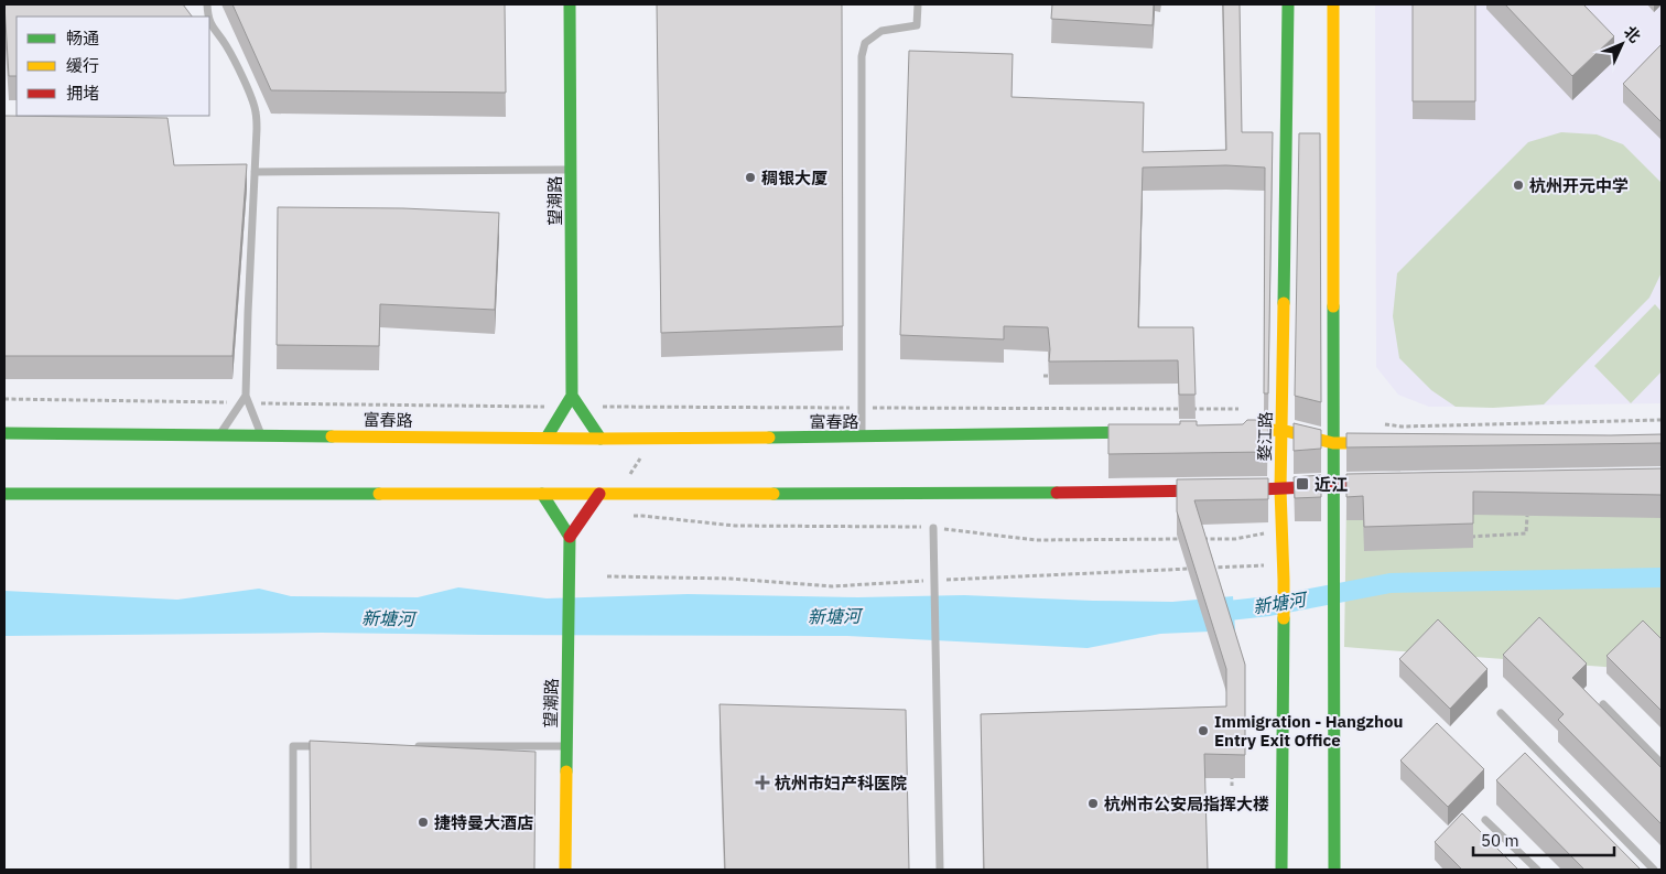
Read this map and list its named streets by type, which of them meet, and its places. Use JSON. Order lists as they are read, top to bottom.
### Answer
{
  "streets": {
    "street": ["望潮路", "富春路", "婺江路"]
  },
  "water": ["新塘河"],
  "places": {
    "other": [
      "稠银大厦",
      "杭州开元中学",
      "Immigration - Hangzhou Entry Exit Office",
      "杭州市公安局指挥大楼",
      "捷特曼大酒店"
    ],
    "transit": ["近江"],
    "health": ["杭州市妇产科医院"]
  },
  "legend": ["畅通", "缓行", "拥堵"],
  "scale_bar": "50 m",
  "north": "top right"
}
